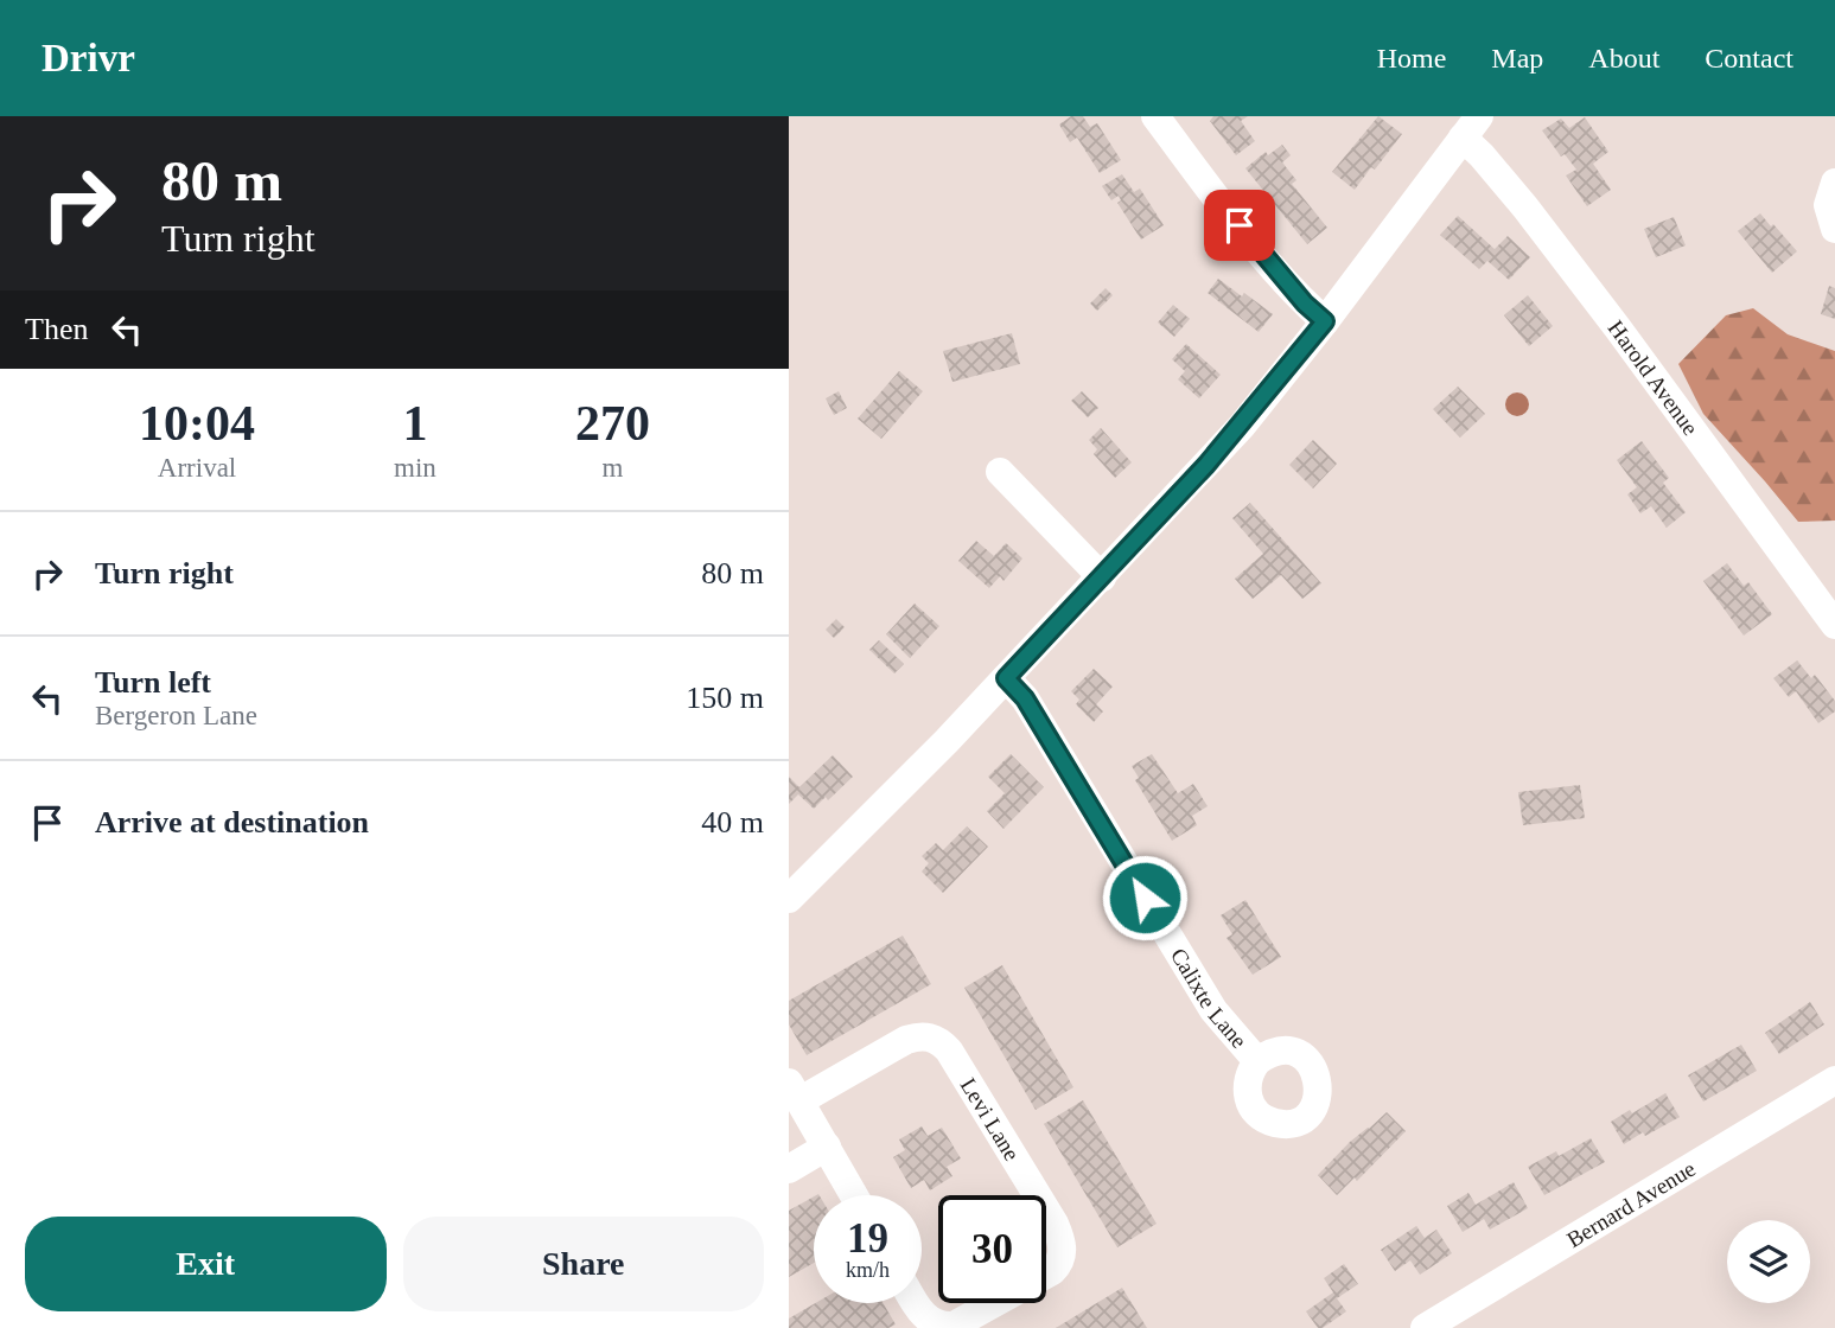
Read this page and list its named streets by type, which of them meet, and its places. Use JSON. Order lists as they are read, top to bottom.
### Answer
{
  "streets": {
    "street": [
      "Harold Avenue",
      "Calixte Lane",
      "Levi Lane",
      "Bernard Avenue"
    ]
  },
  "page": {
    "header": "Drivr",
    "nav": [
      "Home",
      "Map",
      "About",
      "Contact"
    ],
    "turn": ["80 m", "Turn right"],
    "then": "Then",
    "eta": [
      "10:04",
      "Arrival",
      "1",
      "min",
      "270",
      "m"
    ],
    "list": [
      {
        "name": "Turn right",
        "value": "80 m"
      },
      {
        "name": "Turn left",
        "note": "Bergeron Lane",
        "value": "150 m"
      },
      {
        "name": "Arrive at destination",
        "value": "40 m"
      }
    ],
    "speed": "19 km/h",
    "limit": "30",
    "buttons": ["Exit", "Share"]
  }
}
